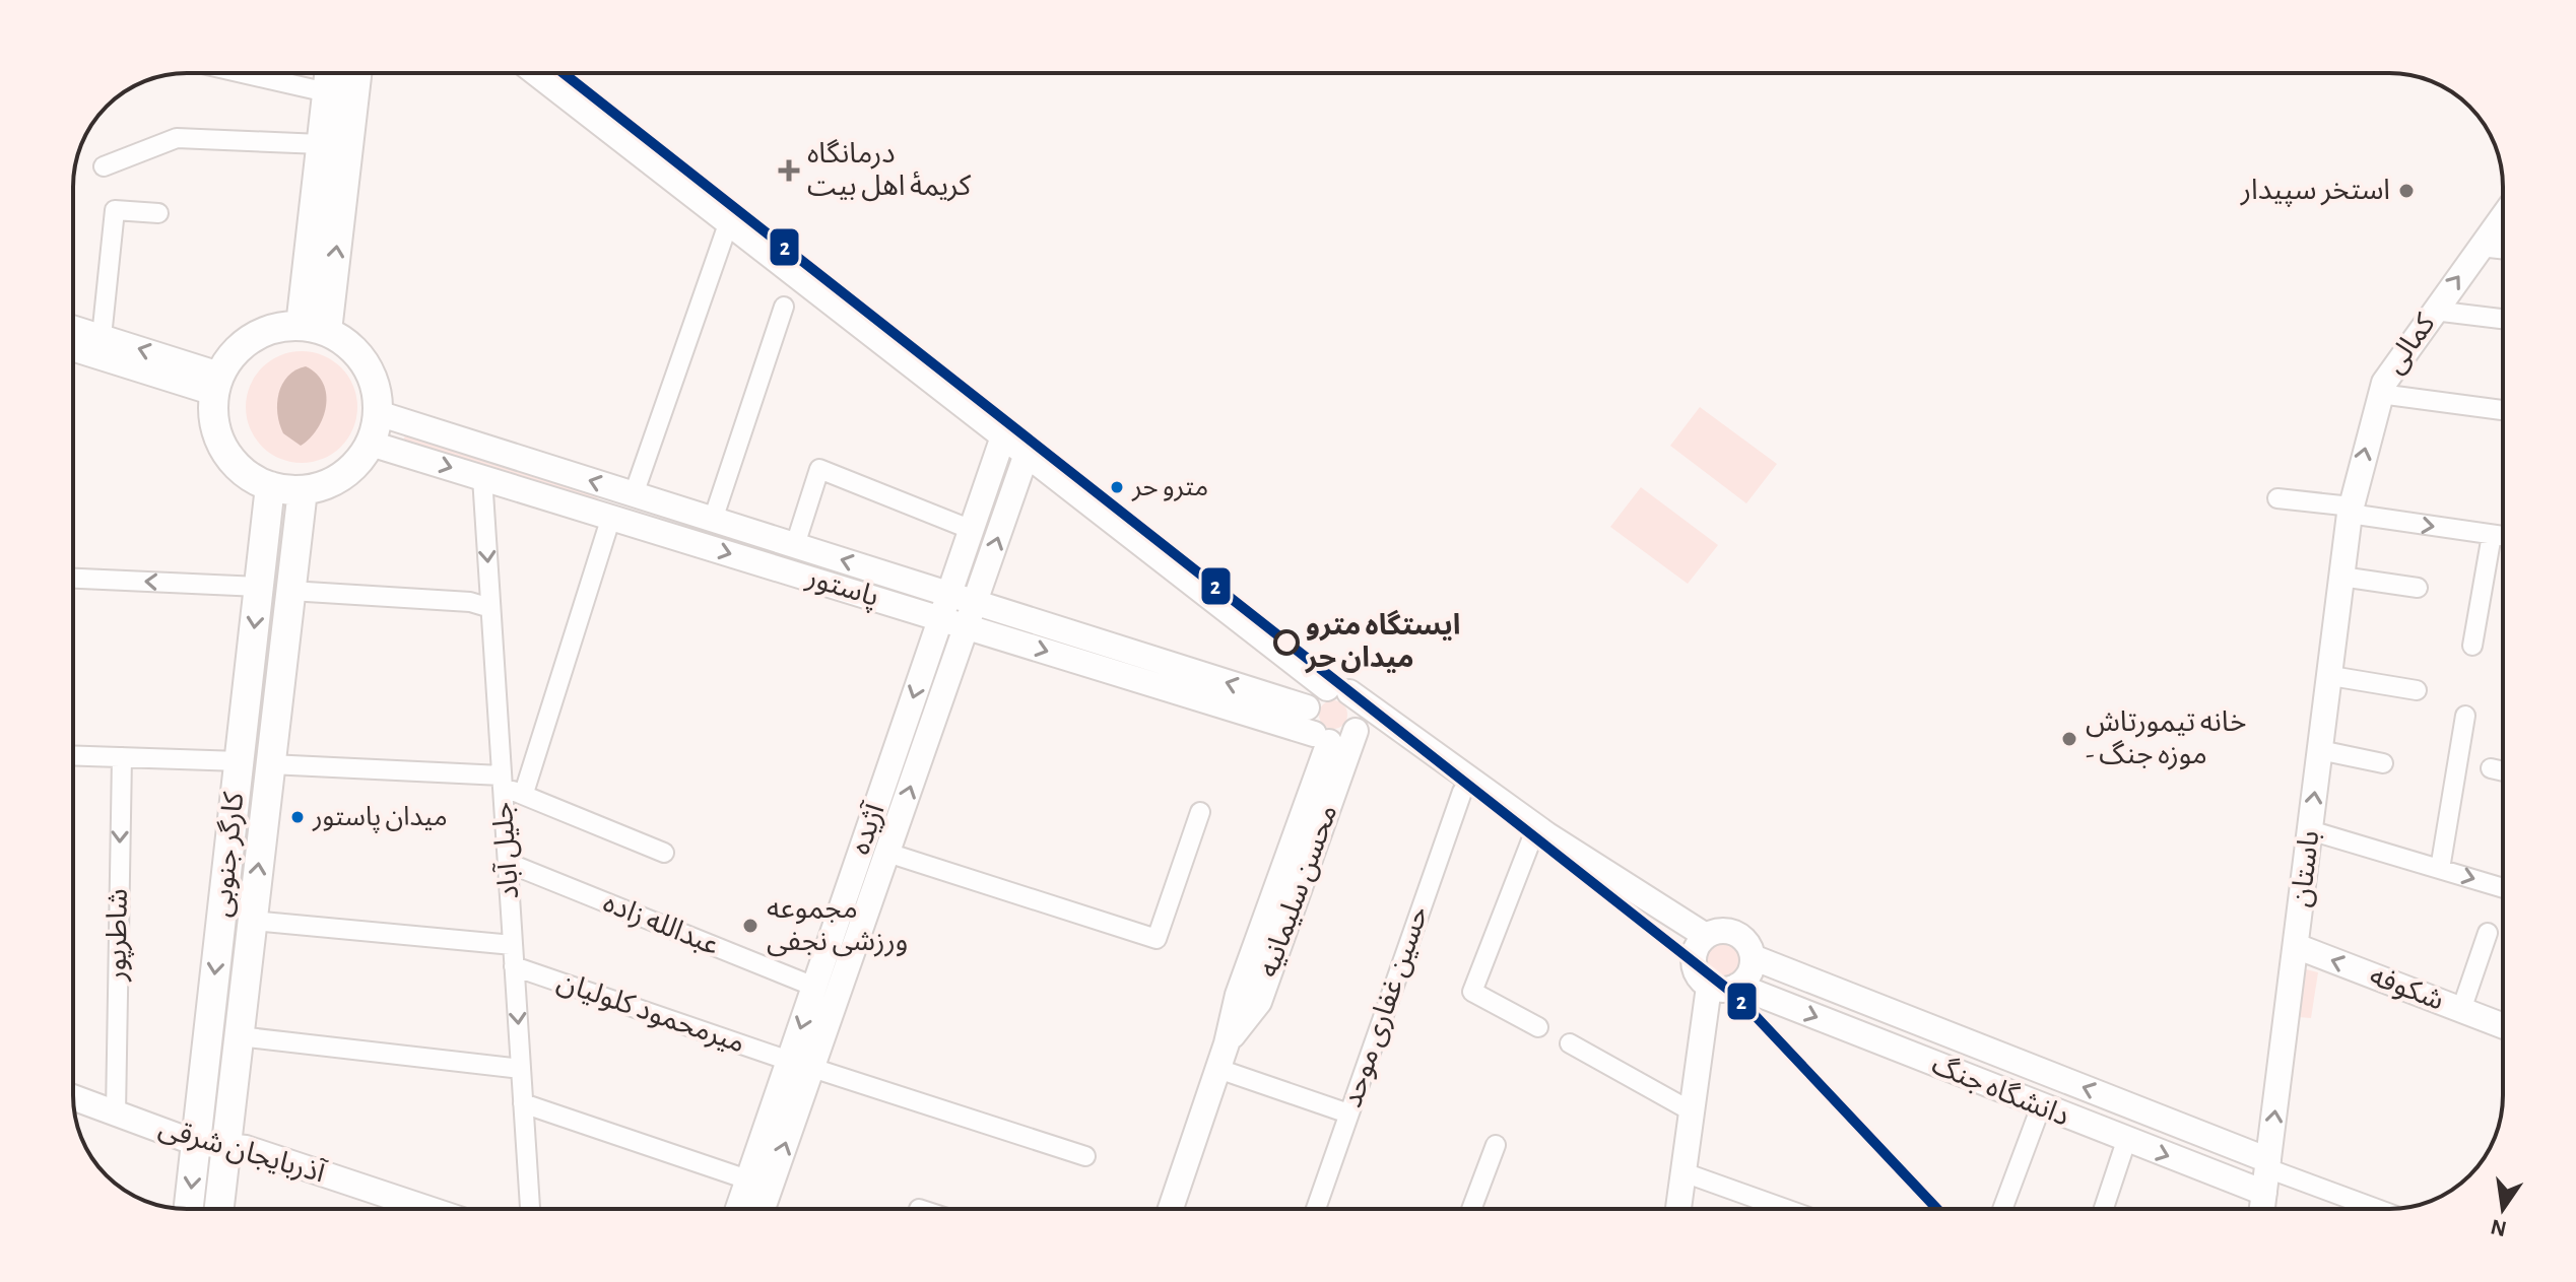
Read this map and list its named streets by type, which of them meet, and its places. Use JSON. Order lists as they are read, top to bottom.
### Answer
{
  "streets": {
    "main road": [
      "کمالی",
      "پاستور",
      "آژیده",
      "کارگر جنوبی",
      "باستان",
      "محسن سلیمانیه",
      "شکوفه",
      "دانشگاه جنگ",
      "آذربایجان شرقی"
    ],
    "street": [
      "جلیل آباد",
      "عبدالله زاده",
      "شاطرپور",
      "حسین غفاری موحد",
      "میرمحمود کلولیان"
    ]
  },
  "crossings": [
    ["کمالی", "باستان"],
    ["پاستور", "آژیده"],
    ["پاستور", "جلیل آباد"],
    ["پاستور", "کارگر جنوبی"],
    ["پاستور", "محسن سلیمانیه"],
    ["آژیده", "عبدالله زاده"],
    ["آژیده", "میرمحمود کلولیان"],
    ["جلیل آباد", "عبدالله زاده"],
    ["جلیل آباد", "میرمحمود کلولیان"],
    ["کارگر جنوبی", "آذربایجان شرقی"],
    ["باستان", "شکوفه"],
    ["باستان", "دانشگاه جنگ"],
    ["شاطرپور", "آذربایجان شرقی"]
  ],
  "one_way": [
    "کمالی",
    "باستان",
    "شاطرپور",
    "شکوفه"
  ],
  "places": {
    "health": ["درمانگاه کریمهٔ اهل بیت"],
    "other": [
      "استخر سپیدار",
      "مترو حر",
      "ایستگاه مترو میدان حر",
      "خانه تیمورتاش - موزه جنگ",
      "میدان پاستور",
      "مجموعه ورزشی نجفی"
    ]
  },
  "lines": ["transit line 2"],
  "north": "bottom"
}
